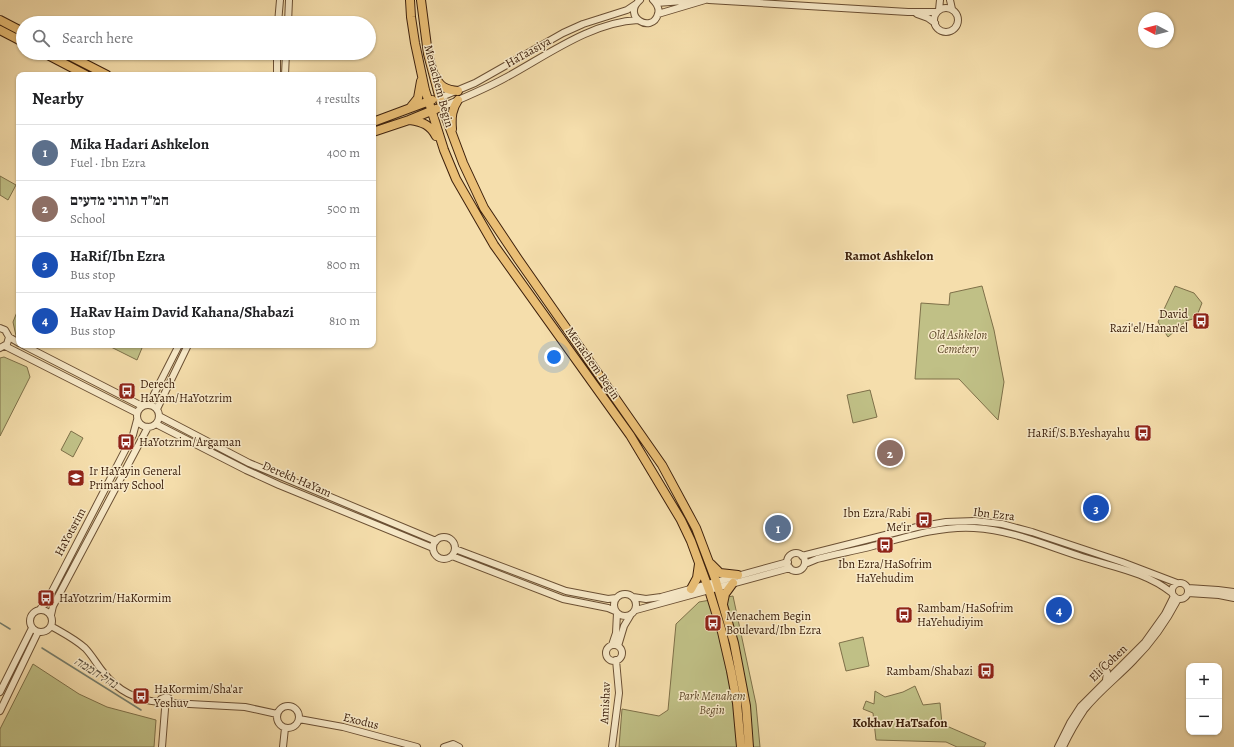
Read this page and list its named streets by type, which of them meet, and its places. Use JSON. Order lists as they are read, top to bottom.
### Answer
{
  "streets": {
    "main road": ["HaTaasiya", "Menachem Begin"],
    "street": [
      "Derekh HaYam",
      "Ibn Ezra",
      "HaYotsrim",
      "Eli Cohen",
      "Amishav",
      "Exodus"
    ]
  },
  "crossings": [
    ["HaTaasiya", "Menachem Begin"],
    ["Derekh HaYam", "HaYotsrim"],
    ["Ibn Ezra", "Eli Cohen"]
  ],
  "districts": ["Ramot Ashkelon", "Kokhav HaTsafon"],
  "water": ["נחל חממה"],
  "parks": ["Old Ashkelon Cemetery", "Park Menahem Begin"],
  "places": {
    "bus stop": [
      "David Razi'el/Hanan'el",
      "Derech HaYam/HaYotzrim",
      "HaRif/S.B.Yeshayahu",
      "HaYotzrim/Argaman",
      "Ibn Ezra/Rabi Me'ir",
      "Ibn Ezra/HaSofrim HaYehudim",
      "HaYotzrim/HaKormim",
      "Rambam/HaSofrim HaYehudiyim",
      "Menachem Begin Boulevard/Ibn Ezra",
      "Rambam/Shabazi",
      "HaKormim/Sha'ar Yeshuv"
    ],
    "school or university": ["Ir HaYayin General Primary School"]
  },
  "north": "left",
  "page": {
    "search": "Search here",
    "heading": ["Nearby", "4 results"],
    "list": [
      {
        "mark": "1",
        "name": "Mika Hadari Ashkelon",
        "note": "Fuel · Ibn Ezra",
        "value": "400 m"
      },
      {
        "mark": "2",
        "name": "חמ\"ד תורני מדעים",
        "note": "School",
        "value": "500 m"
      },
      {
        "mark": "3",
        "name": "HaRif/Ibn Ezra",
        "note": "Bus stop",
        "value": "800 m"
      },
      {
        "mark": "4",
        "name": "HaRav Haim David Kahana/Shabazi",
        "note": "Bus stop",
        "value": "810 m"
      }
    ],
    "pins": [
      "2",
      "3",
      "1",
      "4"
    ],
    "map_buttons": ["+", "−"]
  }
}
